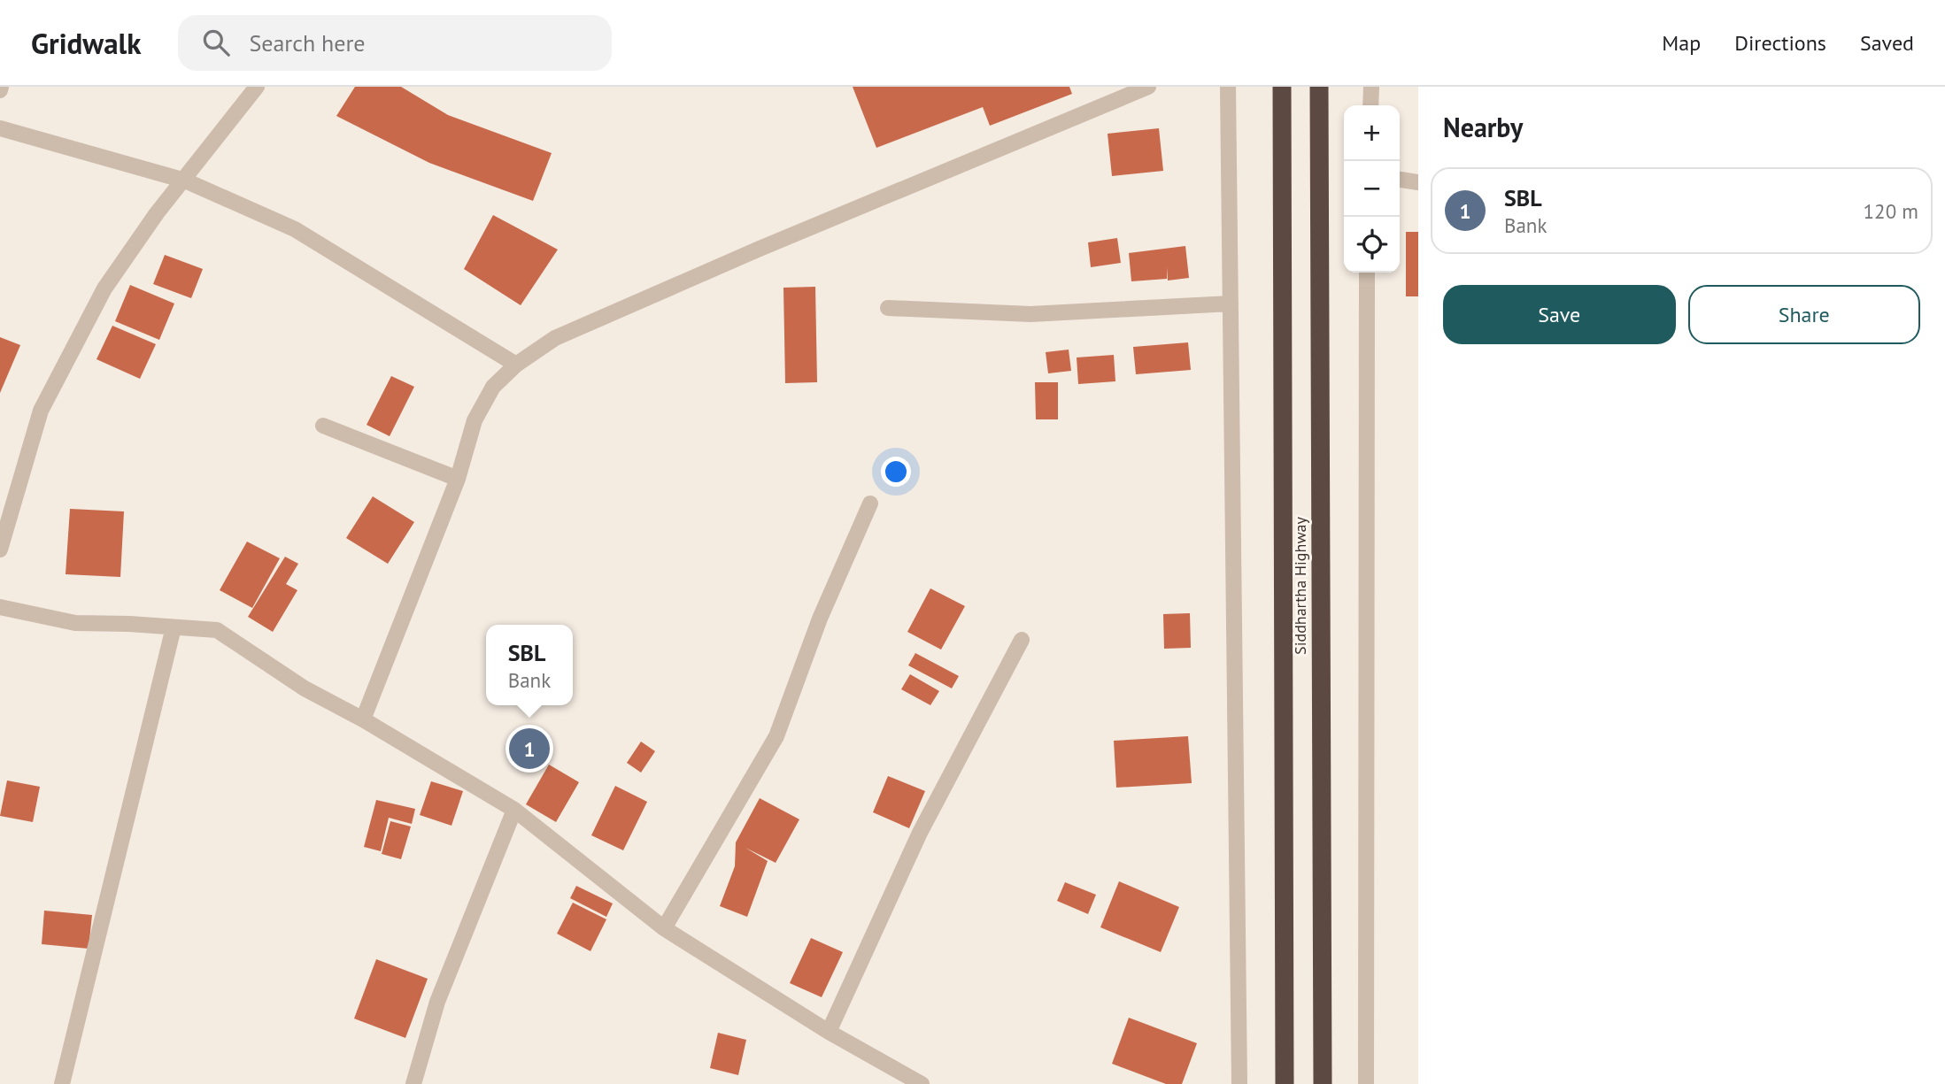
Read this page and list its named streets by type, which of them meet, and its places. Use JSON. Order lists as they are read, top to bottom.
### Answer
{
  "streets": {
    "highway": ["Siddhartha Highway"]
  },
  "page": {
    "header": "Gridwalk",
    "search": "Search here",
    "nav": ["Map", "Directions", "Saved"],
    "heading": "Nearby",
    "map_buttons": ["+", "−"],
    "list": [
      {
        "mark": "1",
        "name": "SBL",
        "note": "Bank",
        "value": "120 m"
      }
    ],
    "buttons": ["Save", "Share"],
    "popup": ["SBL", "Bank"],
    "pins": "1"
  }
}
